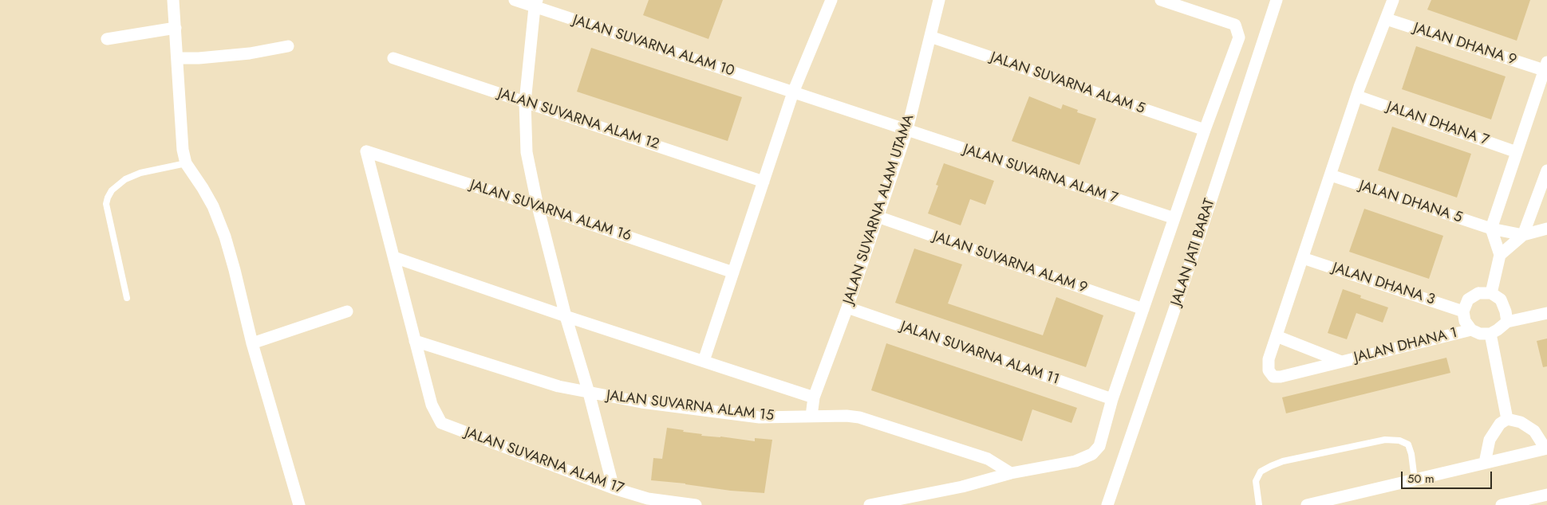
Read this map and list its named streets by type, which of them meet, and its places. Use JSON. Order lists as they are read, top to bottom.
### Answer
{
  "streets": {
    "street": [
      "JALAN DHANA 9",
      "JALAN SUVARNA ALAM 10",
      "JALAN SUVARNA ALAM 5",
      "JALAN SUVARNA ALAM 12",
      "JALAN DHANA 7",
      "JALAN SUVARNA ALAM 7",
      "JALAN DHANA 5",
      "JALAN SUVARNA ALAM UTAMA",
      "JALAN SUVARNA ALAM 16",
      "JALAN JATI BARAT",
      "JALAN SUVARNA ALAM 9",
      "JALAN DHANA 3",
      "JALAN DHANA 1",
      "JALAN SUVARNA ALAM 11",
      "JALAN SUVARNA ALAM 15",
      "JALAN SUVARNA ALAM 17"
    ]
  },
  "crossings": [
    ["JALAN SUVARNA ALAM 10", "JALAN SUVARNA ALAM 7"],
    ["JALAN SUVARNA ALAM 10", "JALAN SUVARNA ALAM UTAMA"],
    ["JALAN SUVARNA ALAM 5", "JALAN SUVARNA ALAM UTAMA"],
    ["JALAN SUVARNA ALAM 7", "JALAN SUVARNA ALAM UTAMA"],
    ["JALAN SUVARNA ALAM UTAMA", "JALAN SUVARNA ALAM 9"],
    ["JALAN SUVARNA ALAM UTAMA", "JALAN SUVARNA ALAM 11"],
    ["JALAN SUVARNA ALAM UTAMA", "JALAN SUVARNA ALAM 15"],
    ["JALAN DHANA 3", "JALAN DHANA 1"],
    ["JALAN SUVARNA ALAM 15", "JALAN SUVARNA ALAM 17"]
  ],
  "scale_bar": "50 m"
}
